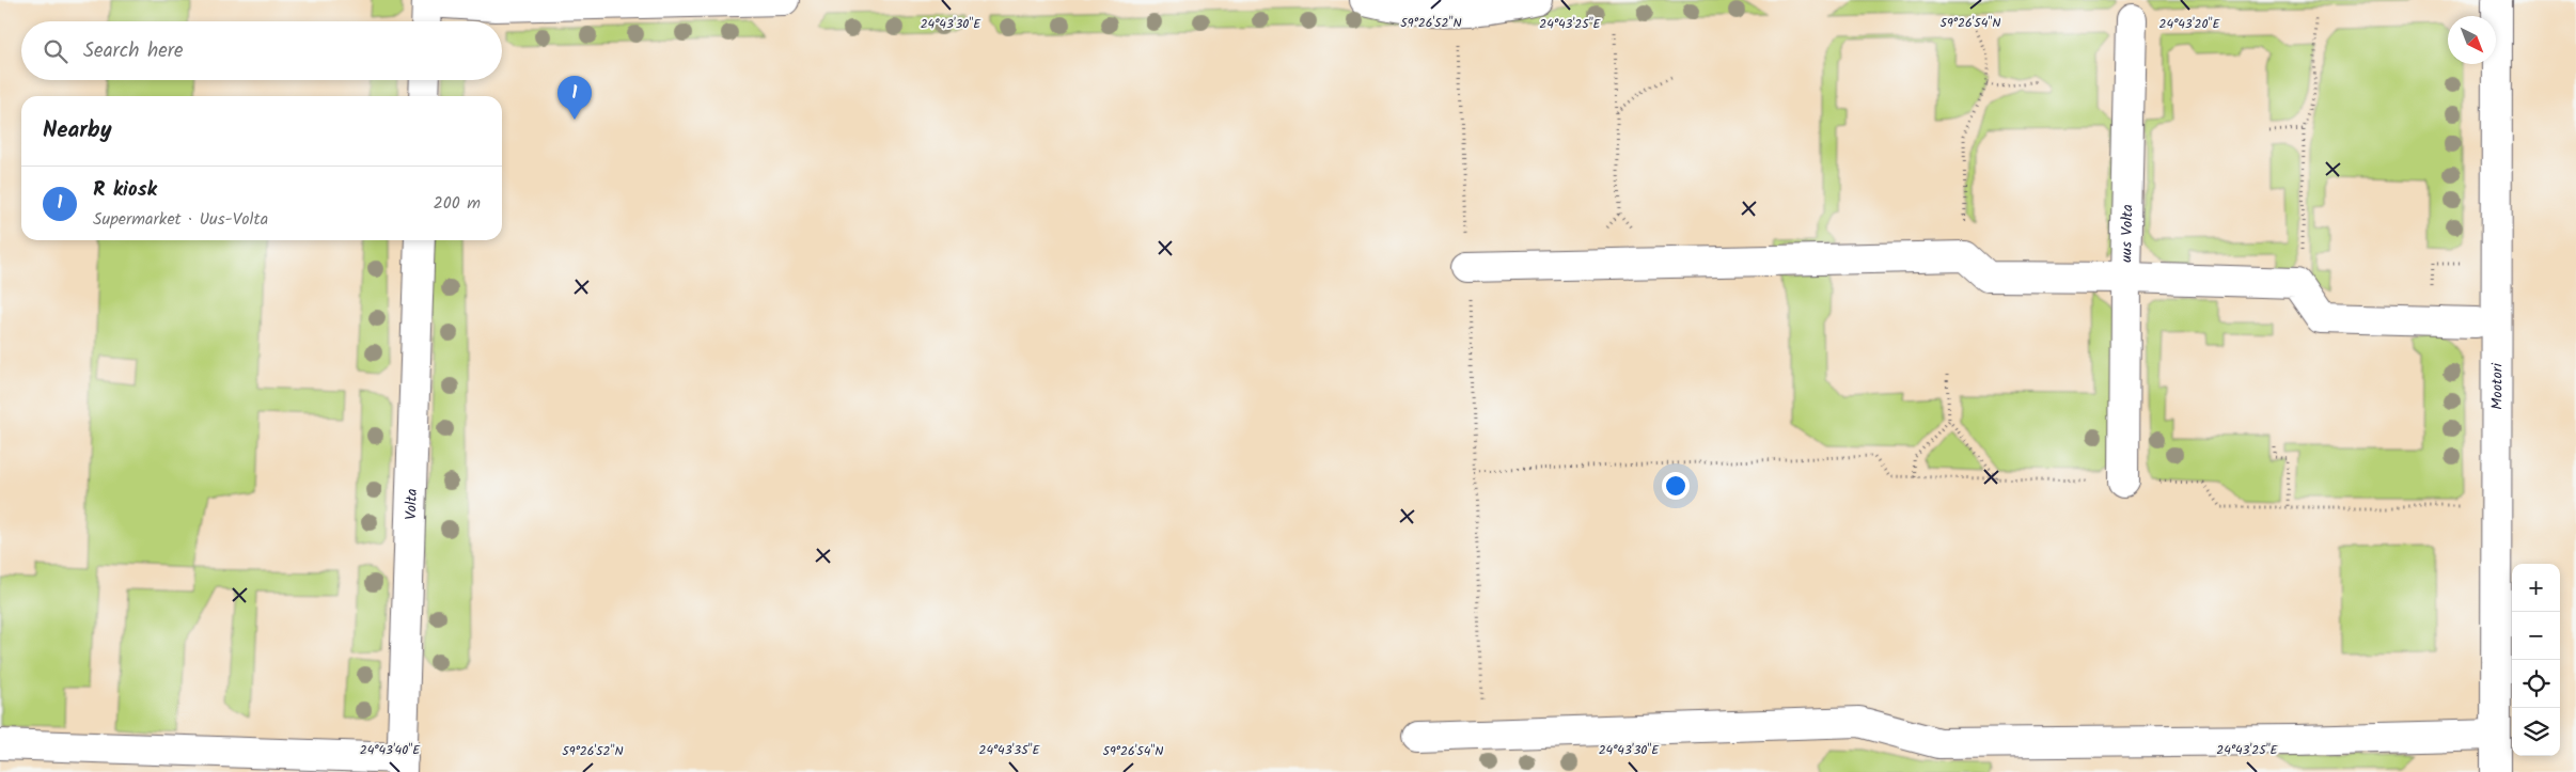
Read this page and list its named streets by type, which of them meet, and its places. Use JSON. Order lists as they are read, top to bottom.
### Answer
{
  "streets": {
    "street": ["uus Volta", "Mootori", "Volta"]
  },
  "north": "bottom right",
  "page": {
    "search": "Search here",
    "pins": "1",
    "heading": "Nearby",
    "list": [
      {
        "mark": "1",
        "name": "R kiosk",
        "note": "Supermarket · Uus-Volta",
        "value": "200 m"
      }
    ],
    "map_buttons": ["+", "−"]
  },
  "coordinates": [
    "59°26'52\"N",
    "59°26'54\"N",
    "24°43'30\"E",
    "24°43'25\"E",
    "24°43'20\"E",
    "24°43'40\"E",
    "24°43'35\"E"
  ]
}
